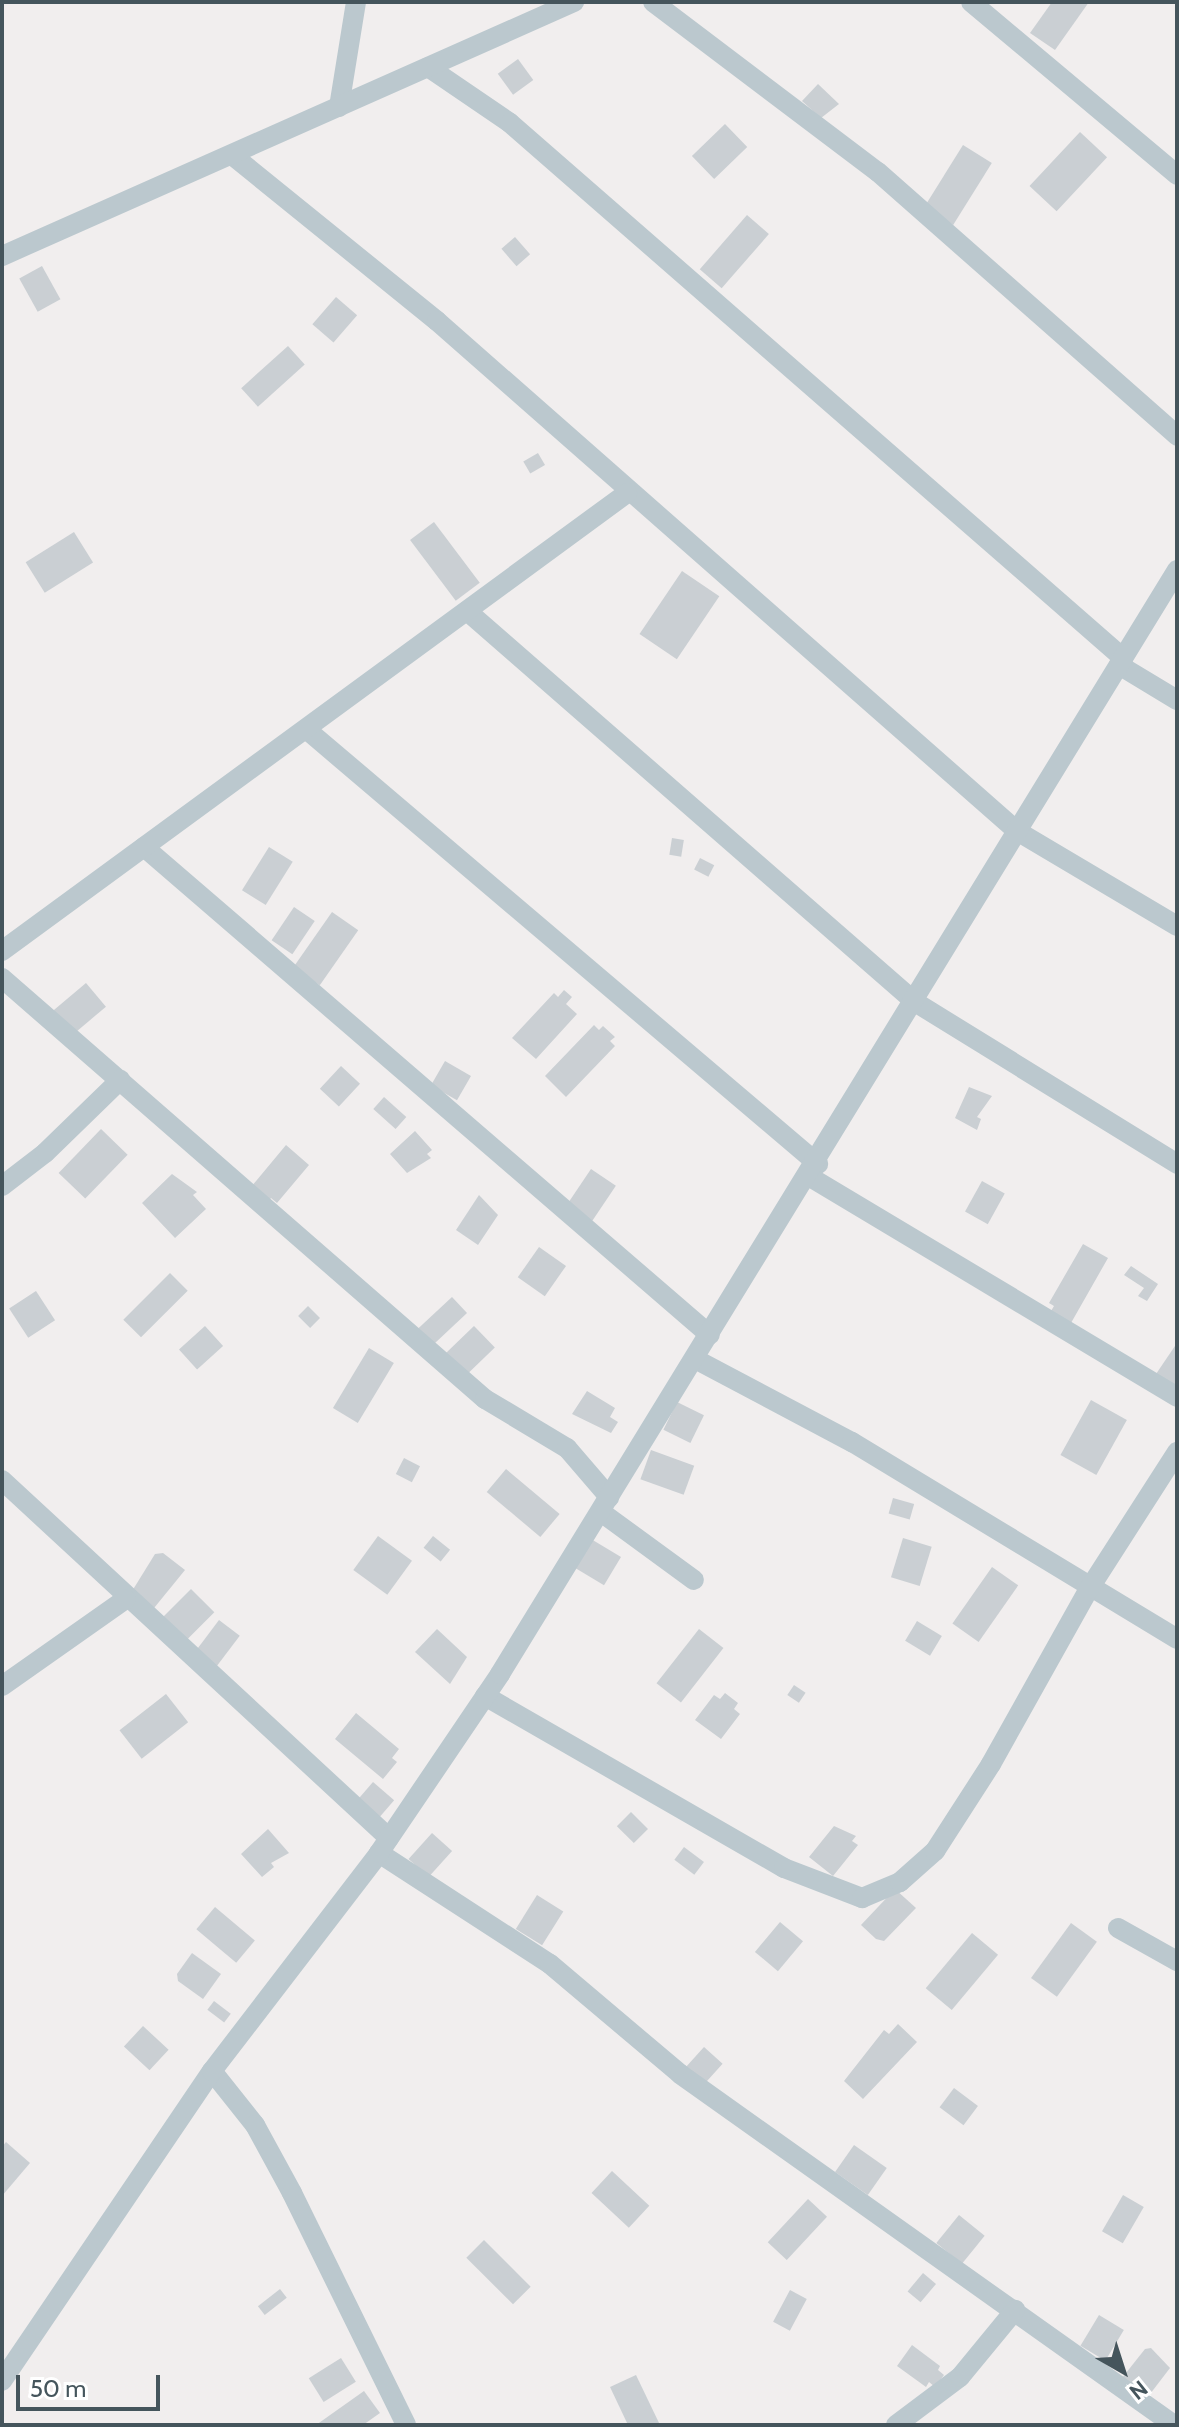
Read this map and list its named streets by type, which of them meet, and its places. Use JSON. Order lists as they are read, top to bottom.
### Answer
{
  "scale_bar": "50 m",
  "north": "bottom right"
}
